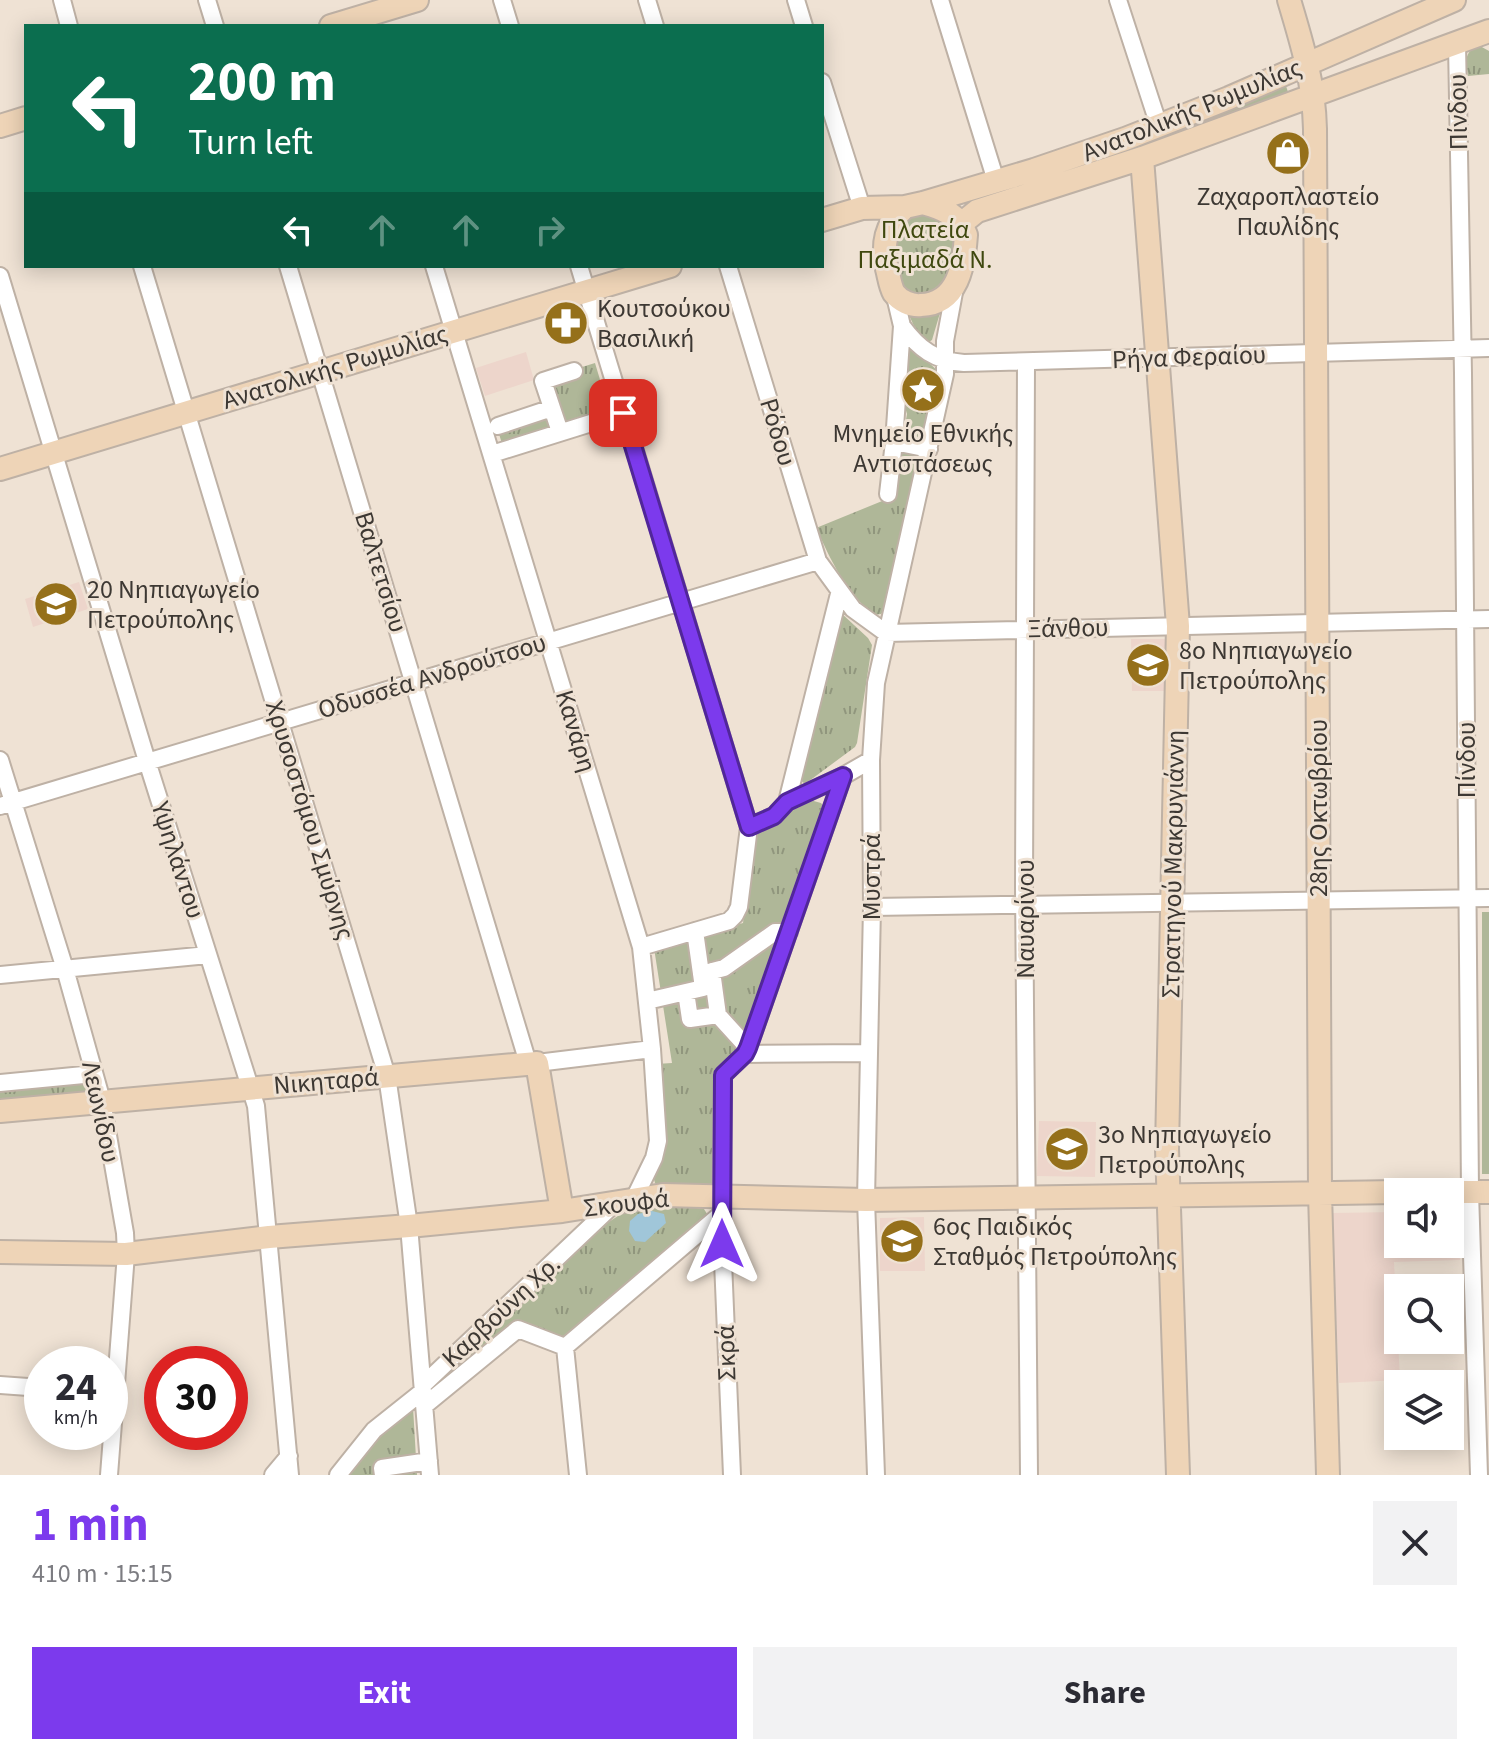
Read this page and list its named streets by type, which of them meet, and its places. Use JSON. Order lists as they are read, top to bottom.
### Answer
{
  "streets": {
    "street": [
      "Ανατολικής Ρωμυλίας",
      "Πίνδου",
      "Ρήγα Φεραίου",
      "Ρόδου",
      "Βαλτετσίου",
      "Ξάνθου",
      "Οδυσσέα Ανδρούτσου",
      "Κανάρη",
      "28ης Οκτωβρίου",
      "Χρυσοστόμου Σμύρνης",
      "Υψηλάντου",
      "Στρατηγού Μακρυγιάννη",
      "Μυστρά",
      "Ναυαρίνου",
      "Νικηταρά",
      "Λεωνίδου",
      "Σκουφά",
      "Καρβούνη Χρ.",
      "Σκρά"
    ]
  },
  "crossings": [
    ["Ανατολικής Ρωμυλίας", "Πίνδου"],
    ["Ανατολικής Ρωμυλίας", "Βαλτετσίου"],
    ["Ανατολικής Ρωμυλίας", "Κανάρη"],
    ["Ανατολικής Ρωμυλίας", "28ης Οκτωβρίου"],
    ["Ανατολικής Ρωμυλίας", "Χρυσοστόμου Σμύρνης"],
    ["Ανατολικής Ρωμυλίας", "Υψηλάντου"],
    ["Ανατολικής Ρωμυλίας", "Στρατηγού Μακρυγιάννη"],
    ["Ανατολικής Ρωμυλίας", "Μυστρά"],
    ["Πίνδου", "Ρήγα Φεραίου"],
    ["Πίνδου", "Ξάνθου"],
    ["Ρήγα Φεραίου", "28ης Οκτωβρίου"],
    ["Ρήγα Φεραίου", "Στρατηγού Μακρυγιάννη"],
    ["Ρήγα Φεραίου", "Μυστρά"],
    ["Ρήγα Φεραίου", "Ναυαρίνου"],
    ["Ρόδου", "Ξάνθου"],
    ["Ρόδου", "Οδυσσέα Ανδρούτσου"],
    ["Ρόδου", "Μυστρά"],
    ["Βαλτετσίου", "Οδυσσέα Ανδρούτσου"],
    ["Βαλτετσίου", "Νικηταρά"],
    ["Ξάνθου", "28ης Οκτωβρίου"],
    ["Ξάνθου", "Στρατηγού Μακρυγιάννη"],
    ["Ξάνθου", "Μυστρά"],
    ["Ξάνθου", "Ναυαρίνου"],
    ["Οδυσσέα Ανδρούτσου", "Κανάρη"],
    ["Οδυσσέα Ανδρούτσου", "Χρυσοστόμου Σμύρνης"],
    ["Οδυσσέα Ανδρούτσου", "Υψηλάντου"],
    ["Οδυσσέα Ανδρούτσου", "Λεωνίδου"],
    ["Κανάρη", "Νικηταρά"],
    ["Κανάρη", "Σκουφά"],
    ["Κανάρη", "Καρβούνη Χρ."],
    ["28ης Οκτωβρίου", "Σκουφά"],
    ["Χρυσοστόμου Σμύρνης", "Νικηταρά"],
    ["Χρυσοστόμου Σμύρνης", "Σκουφά"],
    ["Χρυσοστόμου Σμύρνης", "Καρβούνη Χρ."],
    ["Υψηλάντου", "Νικηταρά"],
    ["Υψηλάντου", "Σκουφά"],
    ["Στρατηγού Μακρυγιάννη", "Σκουφά"],
    ["Μυστρά", "Σκουφά"],
    ["Ναυαρίνου", "Σκουφά"],
    ["Νικηταρά", "Λεωνίδου"],
    ["Λεωνίδου", "Σκουφά"],
    ["Σκουφά", "Καρβούνη Χρ."],
    ["Σκουφά", "Σκρά"]
  ],
  "parks": ["Πλατεία Παξιμαδά Ν."],
  "places": {
    "shop": ["Ζαχαροπλαστείο Παυλίδης"],
    "pharmacy": ["Κουτσούκου Βασιλική"],
    "place": ["Μνημείο Εθνικής Αντιστάσεως"],
    "school or university": [
      "20 Νηπιαγωγείο Πετρούπολης",
      "8ο Νηπιαγωγείο Πετρούπολης",
      "3ο Νηπιαγωγείο Πετρούπολης",
      "6ος Παιδικός Σταθμός Πετρούπολης"
    ]
  },
  "page": {
    "turn": ["200 m", "Turn left"],
    "speed": "24 km/h",
    "limit": "30",
    "heading": ["1 min", "410 m · 15:15"],
    "buttons": ["Exit", "Share"]
  }
}
